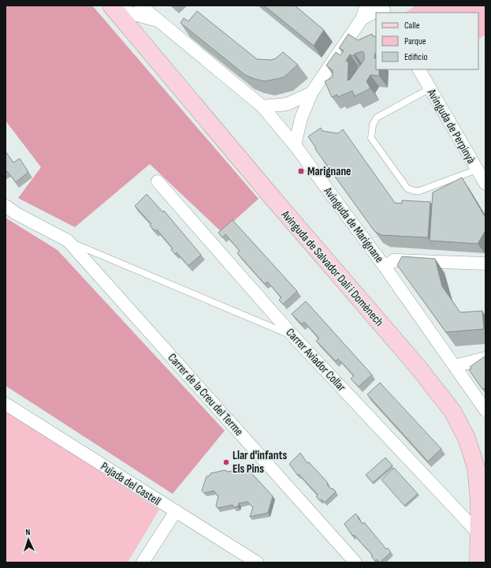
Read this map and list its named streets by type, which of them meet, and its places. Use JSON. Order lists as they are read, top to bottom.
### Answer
{
  "streets": {
    "main road": ["Avinguda de Salvador Dalí i Domènech"],
    "street": [
      "Avinguda de Perpinyà",
      "Avinguda de Marignane",
      "Carrer Aviador Collar",
      "Carrer de la Creu del Terme",
      "Pujada del Castell"
    ]
  },
  "crossings": [
    ["Avinguda de Marignane", "Avinguda de Salvador Dalí i Domènech"],
    ["Avinguda de Salvador Dalí i Domènech", "Carrer Aviador Collar"]
  ],
  "places": {
    "transit": ["Marignane"],
    "other": ["Llar d'infants Els Pins"]
  },
  "legend": ["Calle", "Parque", "Edificio"],
  "north": "top"
}
